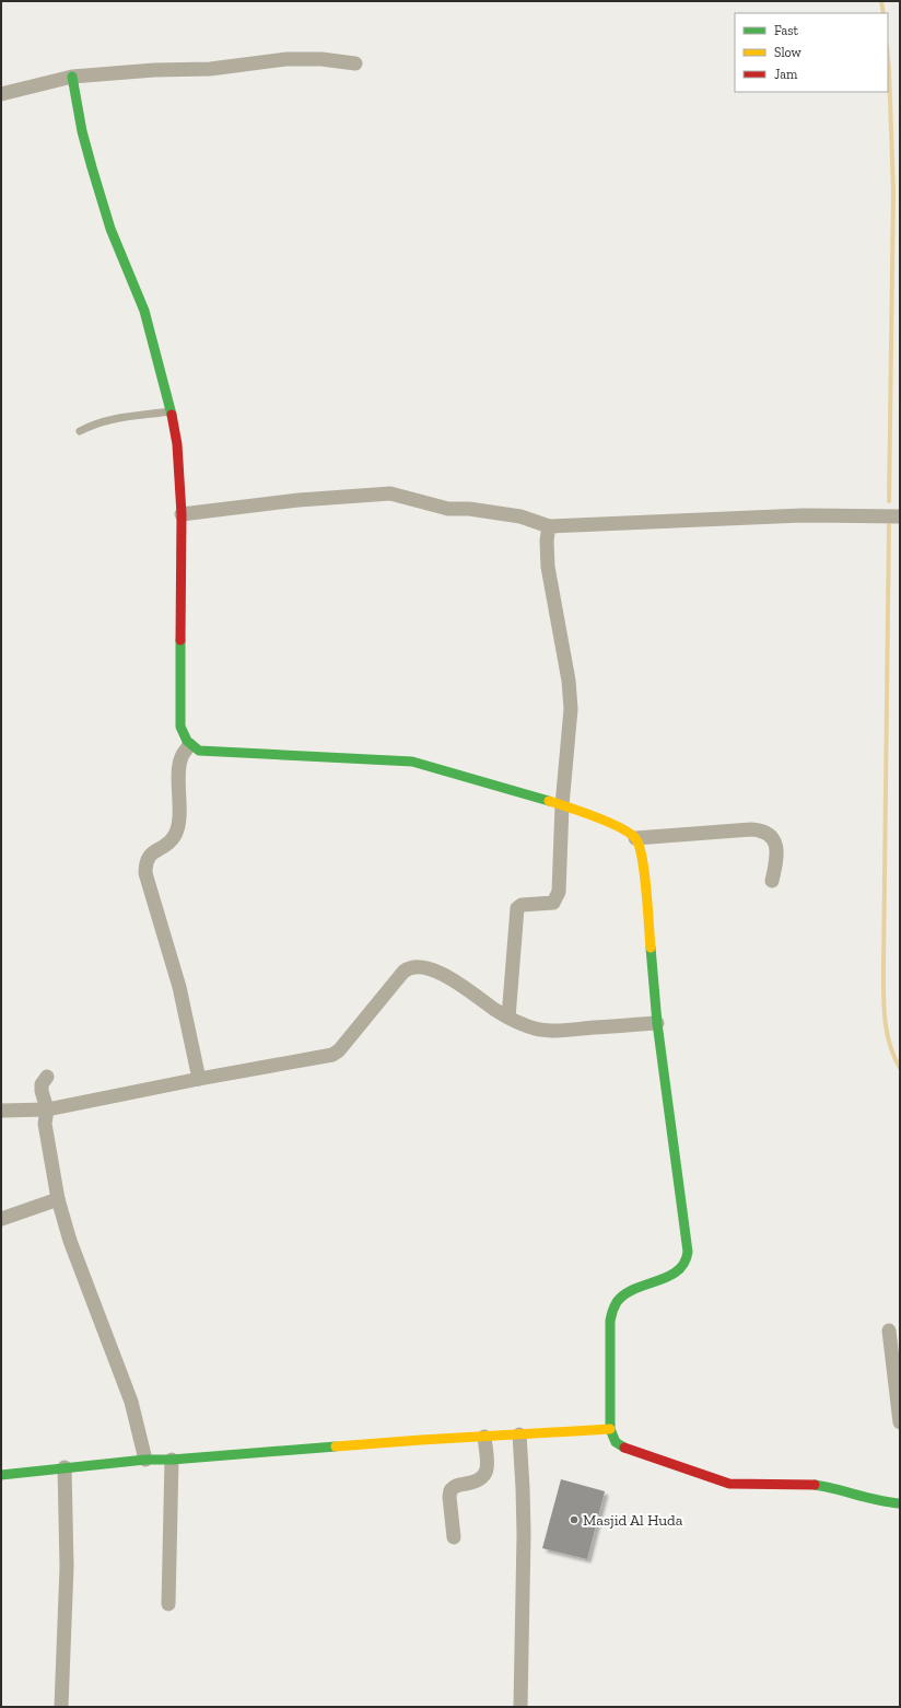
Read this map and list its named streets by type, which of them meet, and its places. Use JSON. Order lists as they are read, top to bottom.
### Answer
{
  "places": ["Masjid Al Huda"],
  "legend": ["Fast", "Slow", "Jam"]
}
